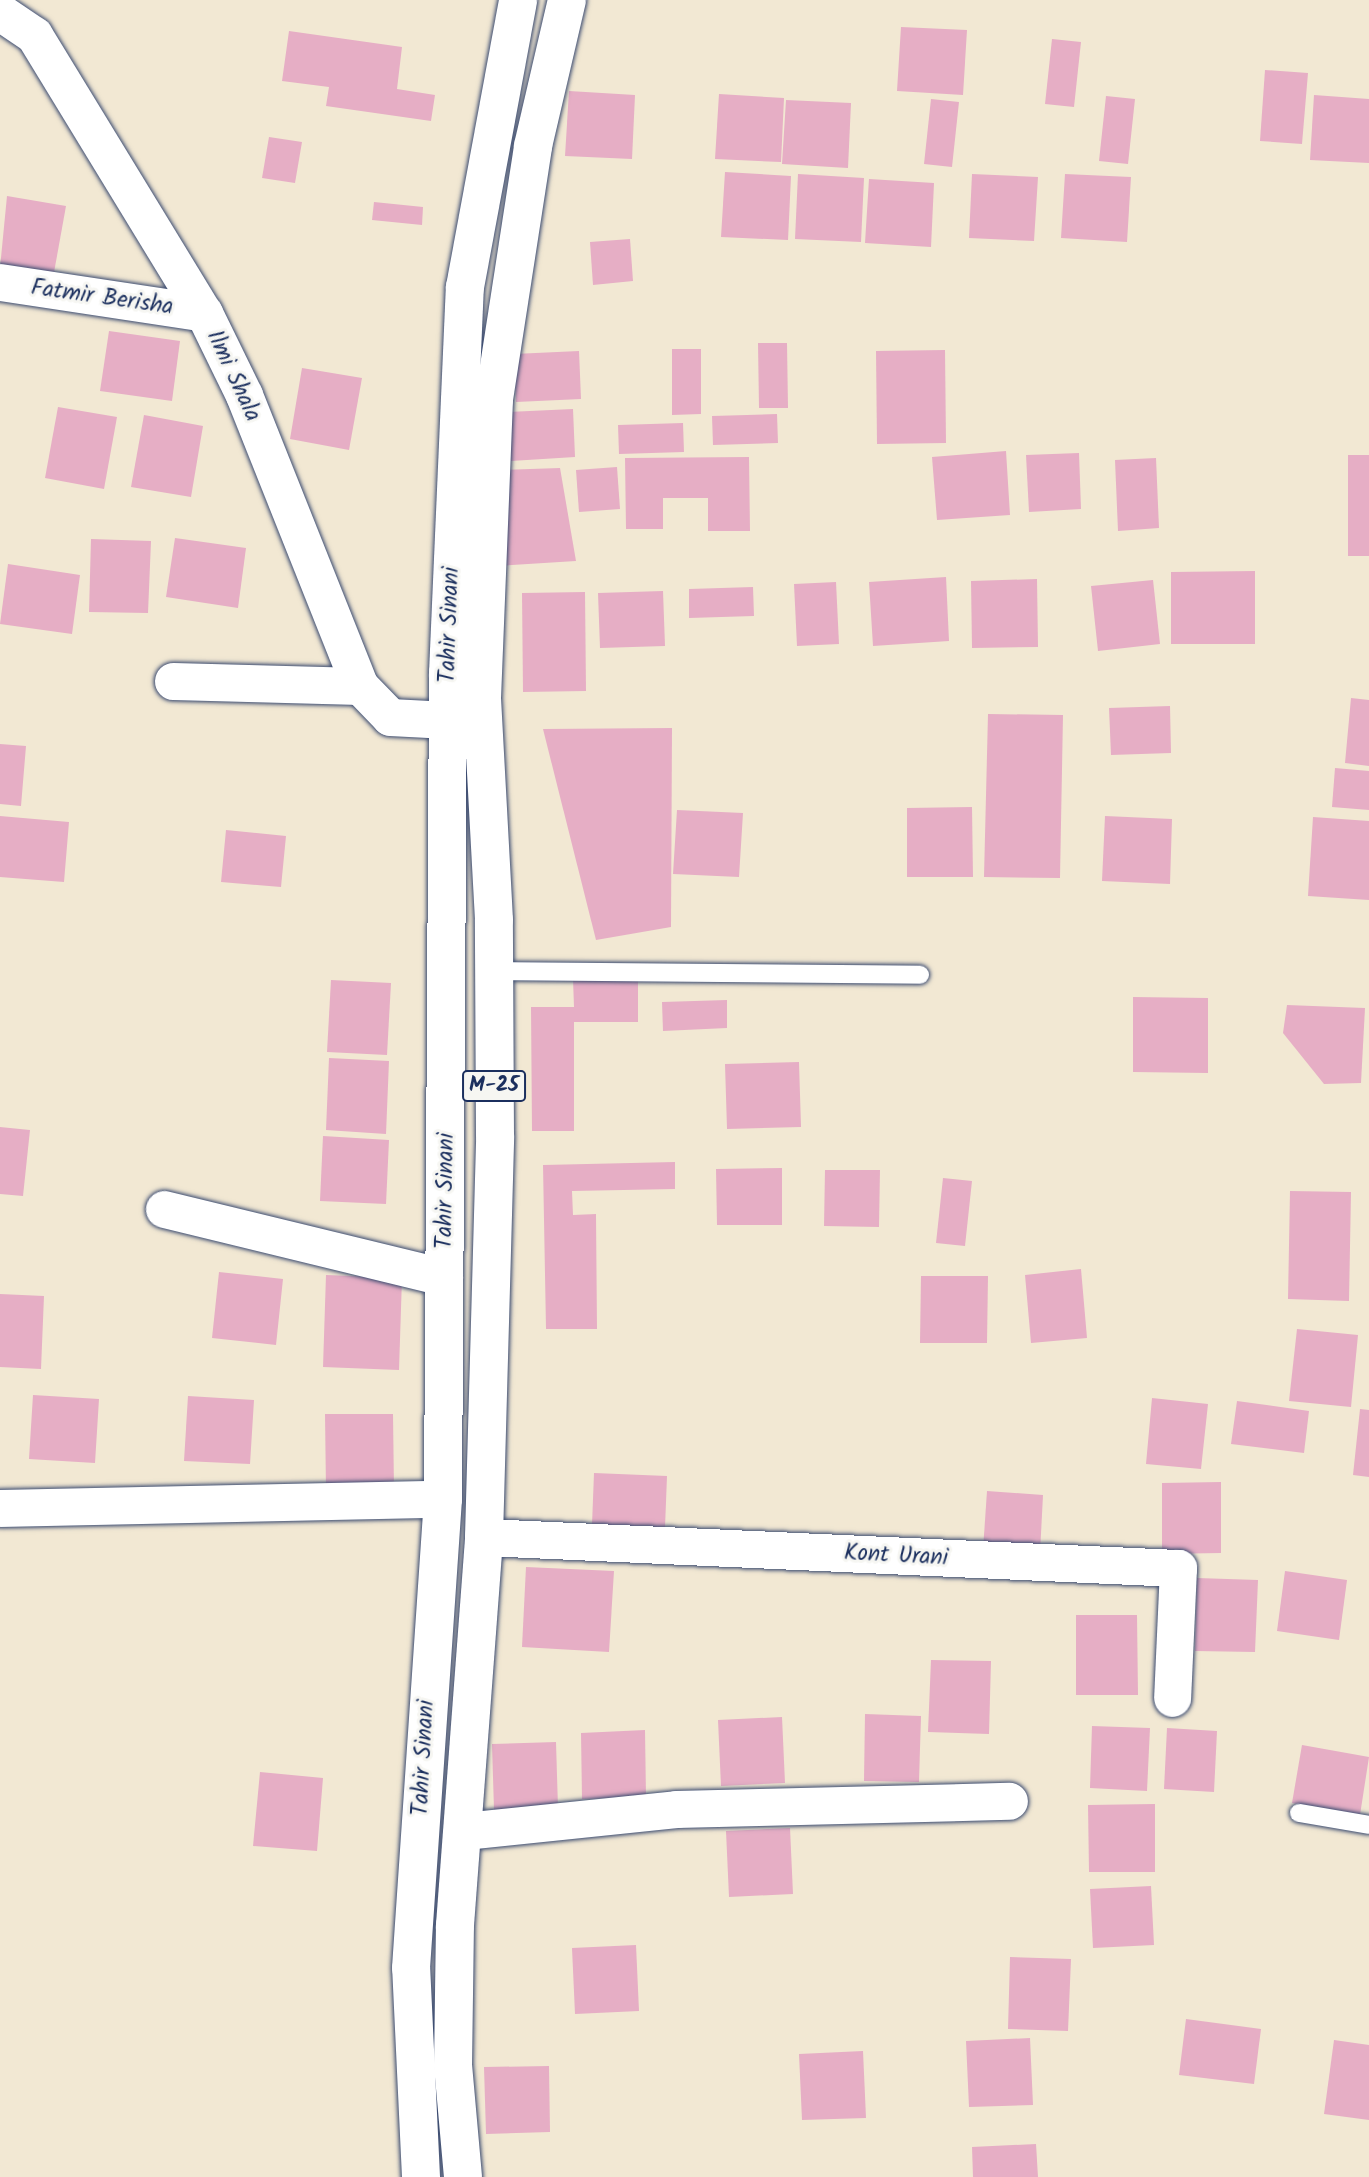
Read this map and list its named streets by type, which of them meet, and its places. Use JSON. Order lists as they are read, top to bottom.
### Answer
{
  "streets": {
    "main road": ["Tahir Sinani", "M-25"],
    "street": ["Fatmir Berisha", "Ilmi Shala", "Kont Urani"]
  },
  "crossings": [
    ["Fatmir Berisha", "Ilmi Shala"],
    ["Ilmi Shala", "Tahir Sinani"],
    ["Tahir Sinani", "Kont Urani"]
  ]
}
